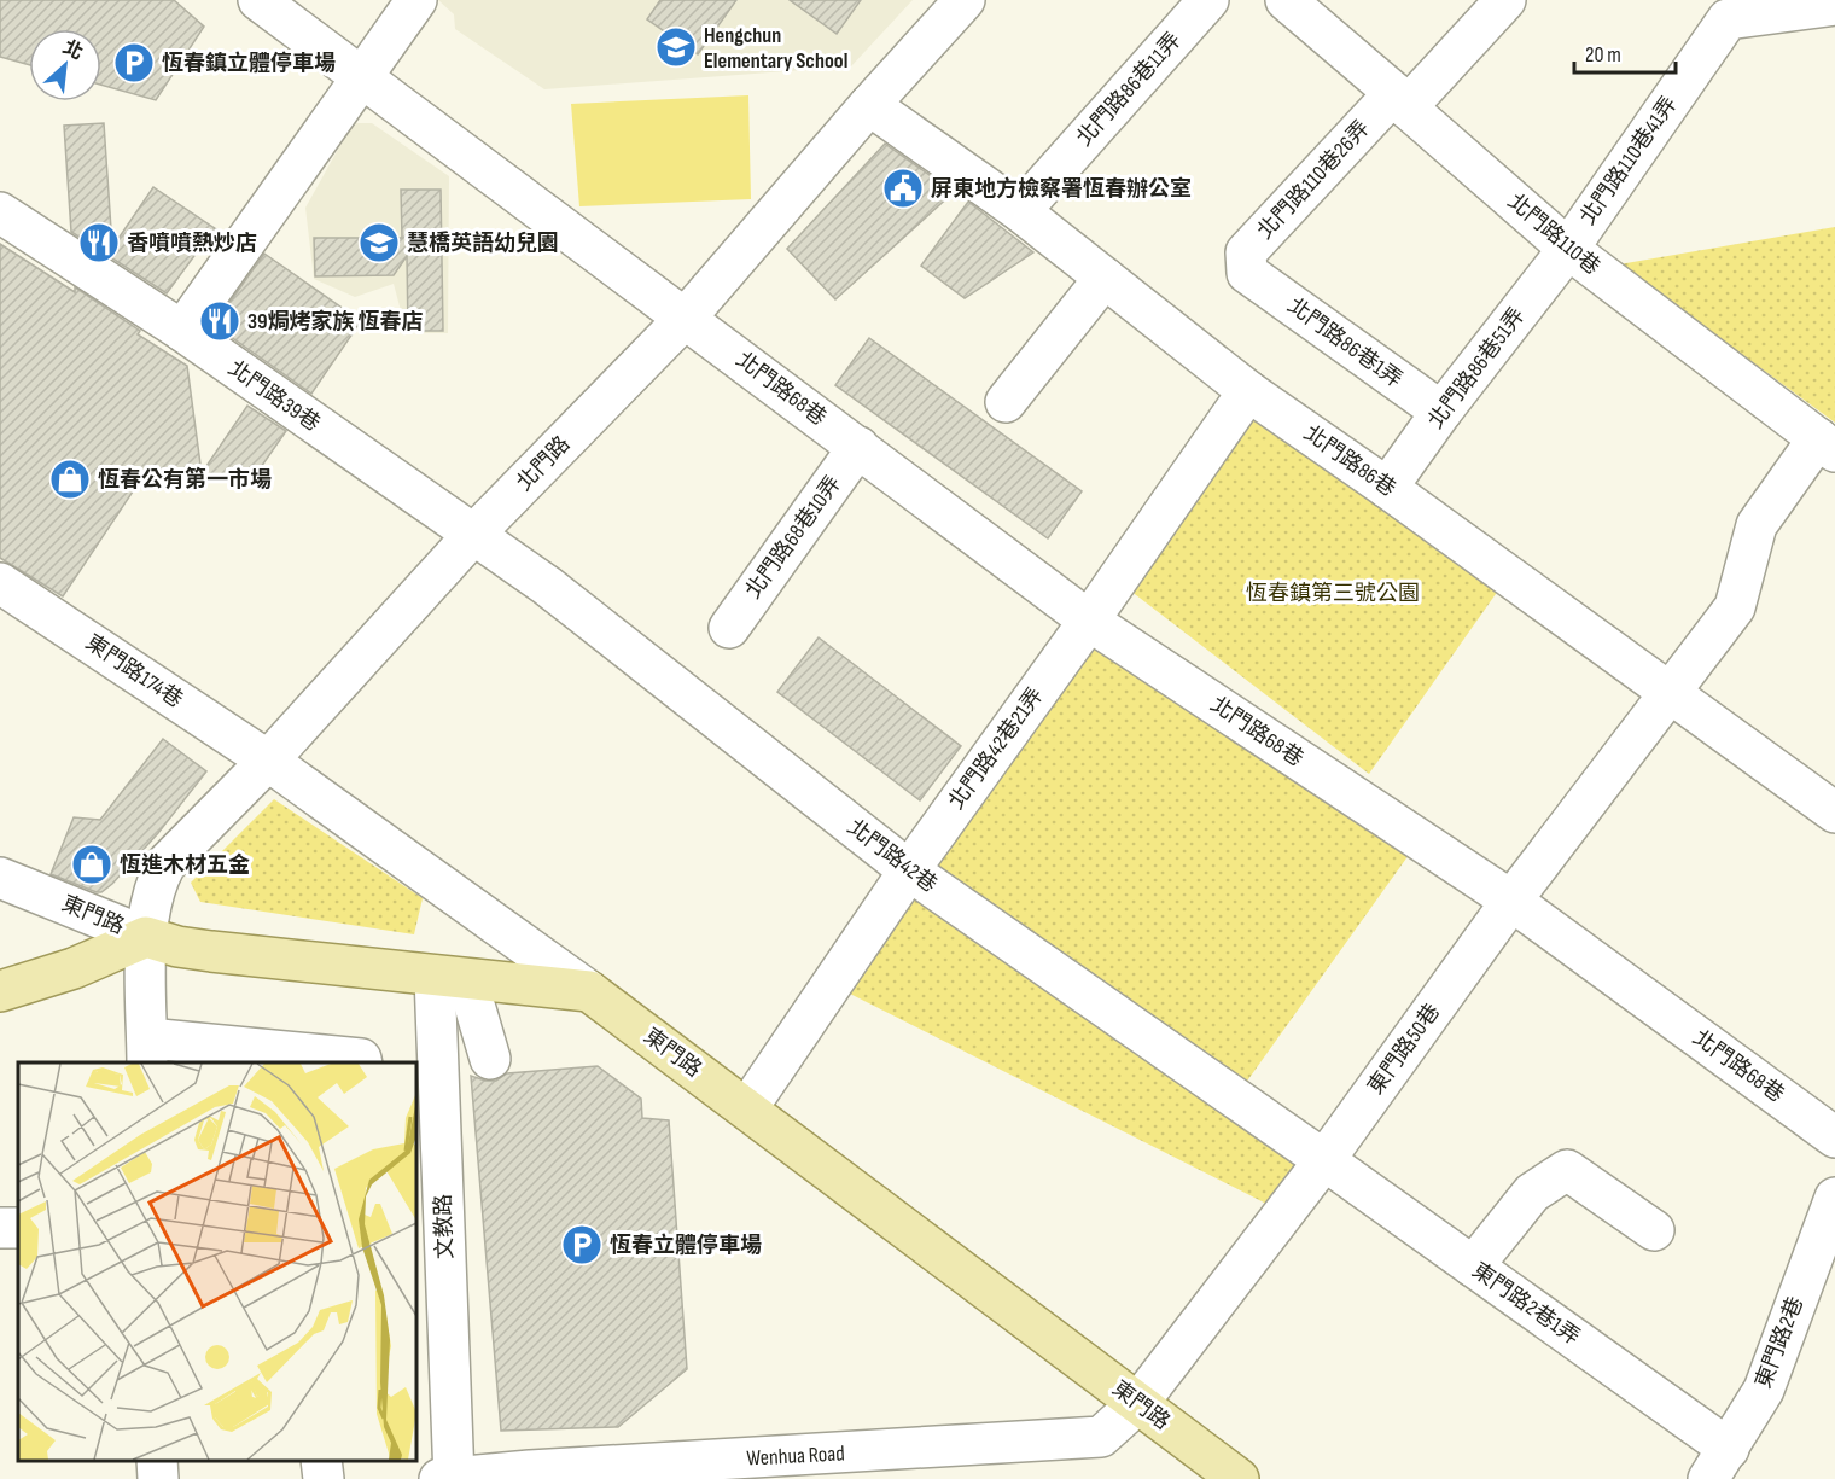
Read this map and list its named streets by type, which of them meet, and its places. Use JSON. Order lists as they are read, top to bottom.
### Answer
{
  "streets": {
    "main road": ["東門路"],
    "street": [
      "北門路86巷11弄",
      "北門路110巷41弄",
      "北門路110巷26弄",
      "北門路110巷",
      "北門路86巷1弄",
      "北門路86巷51弄",
      "北門路68巷",
      "北門路39巷",
      "北門路86巷",
      "北門路",
      "北門路68巷10弄",
      "東門路174巷",
      "北門路42巷21弄",
      "北門路42巷",
      "東門路50巷",
      "文教路",
      "東門路2巷1弄",
      "東門路2巷",
      "Wenhua Road"
    ]
  },
  "crossings": [
    ["北門路86巷11弄", "北門路86巷"],
    ["北門路110巷41弄", "北門路110巷"],
    ["北門路110巷41弄", "北門路86巷51弄"],
    ["北門路110巷26弄", "北門路110巷"],
    ["北門路110巷26弄", "北門路86巷1弄"],
    ["北門路110巷", "北門路86巷51弄"],
    ["北門路110巷", "東門路50巷"],
    ["北門路86巷1弄", "北門路86巷51弄"],
    ["北門路86巷51弄", "北門路86巷"],
    ["北門路68巷", "北門路"],
    ["北門路68巷", "北門路68巷10弄"],
    ["北門路68巷", "北門路42巷21弄"],
    ["北門路68巷", "東門路50巷"],
    ["北門路39巷", "北門路"],
    ["北門路39巷", "北門路42巷"],
    ["北門路86巷", "北門路"],
    ["北門路86巷", "北門路42巷21弄"],
    ["北門路86巷", "東門路50巷"],
    ["北門路", "東門路174巷"],
    ["北門路", "北門路42巷"],
    ["北門路", "東門路"],
    ["東門路174巷", "東門路"],
    ["北門路42巷21弄", "北門路42巷"],
    ["北門路42巷21弄", "東門路"],
    ["北門路42巷", "東門路50巷"],
    ["北門路42巷", "東門路2巷1弄"],
    ["東門路", "東門路50巷"],
    ["東門路", "文教路"],
    ["東門路", "Wenhua Road"],
    ["東門路50巷", "東門路2巷1弄"],
    ["東門路50巷", "Wenhua Road"],
    ["文教路", "Wenhua Road"],
    ["東門路2巷1弄", "東門路2巷"]
  ],
  "parks": ["恆春鎮第三號公園"],
  "places": {
    "school or university": ["Hengchun Elementary School", "慧橋英語幼兒園"],
    "parking": ["恆春鎮立體停車場", "恆春立體停車場"],
    "public building": ["屏東地方檢察署恆春辦公室"],
    "restaurant": ["香噴噴熱炒店", "39焗烤家族 恆春店"],
    "shop": ["恆春公有第一市場", "恆進木材五金"]
  },
  "scale_bar": "20 m",
  "north": "top right"
}
